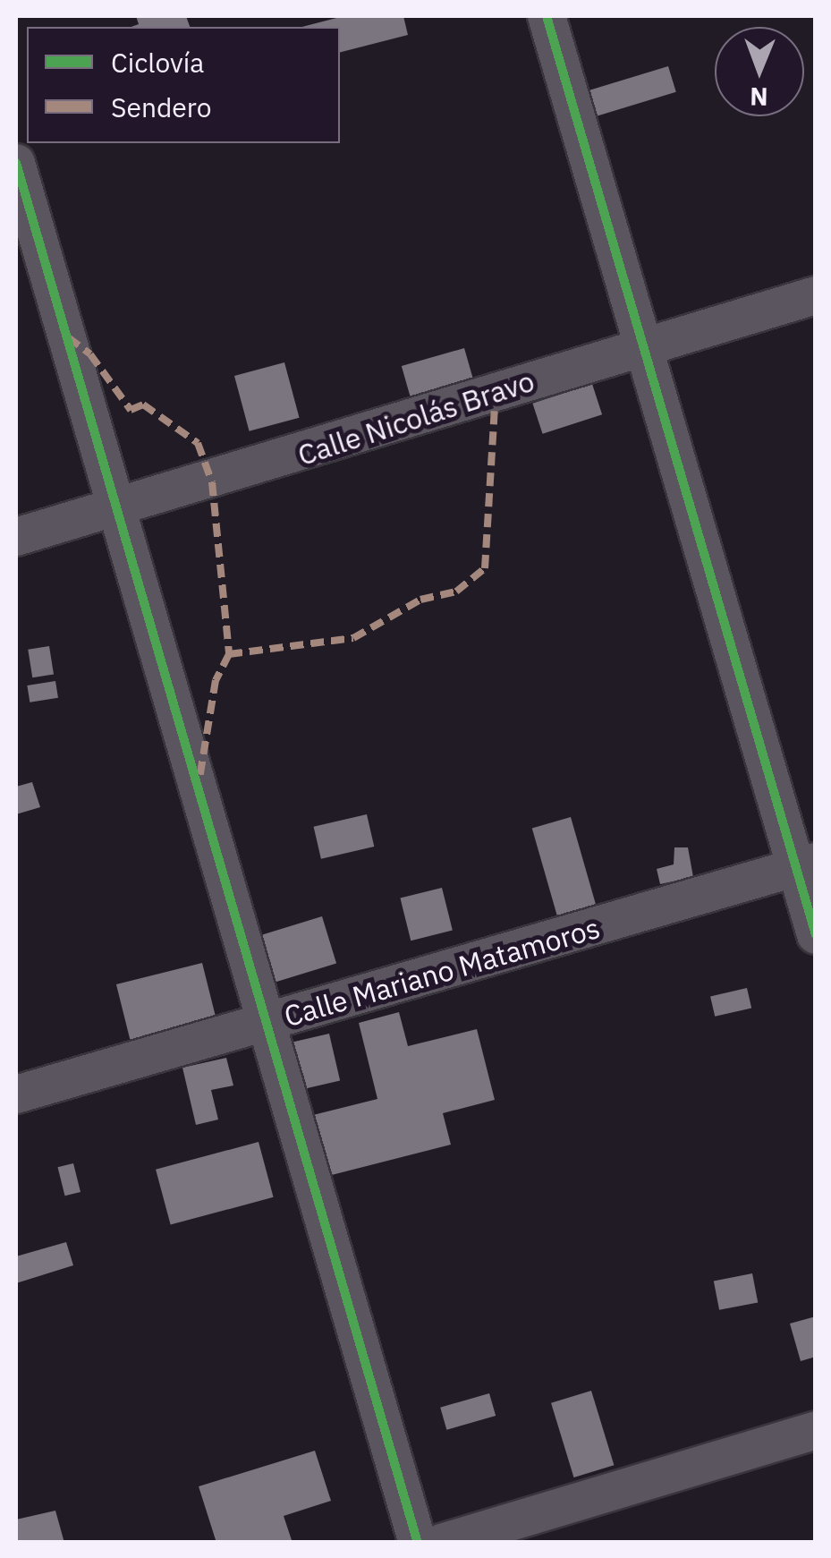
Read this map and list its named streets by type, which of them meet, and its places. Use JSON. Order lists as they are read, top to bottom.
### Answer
{
  "streets": {
    "street": ["Calle Nicolás Bravo", "Calle Mariano Matamoros"]
  },
  "legend": ["Ciclovía", "Sendero"],
  "north": "bottom"
}
